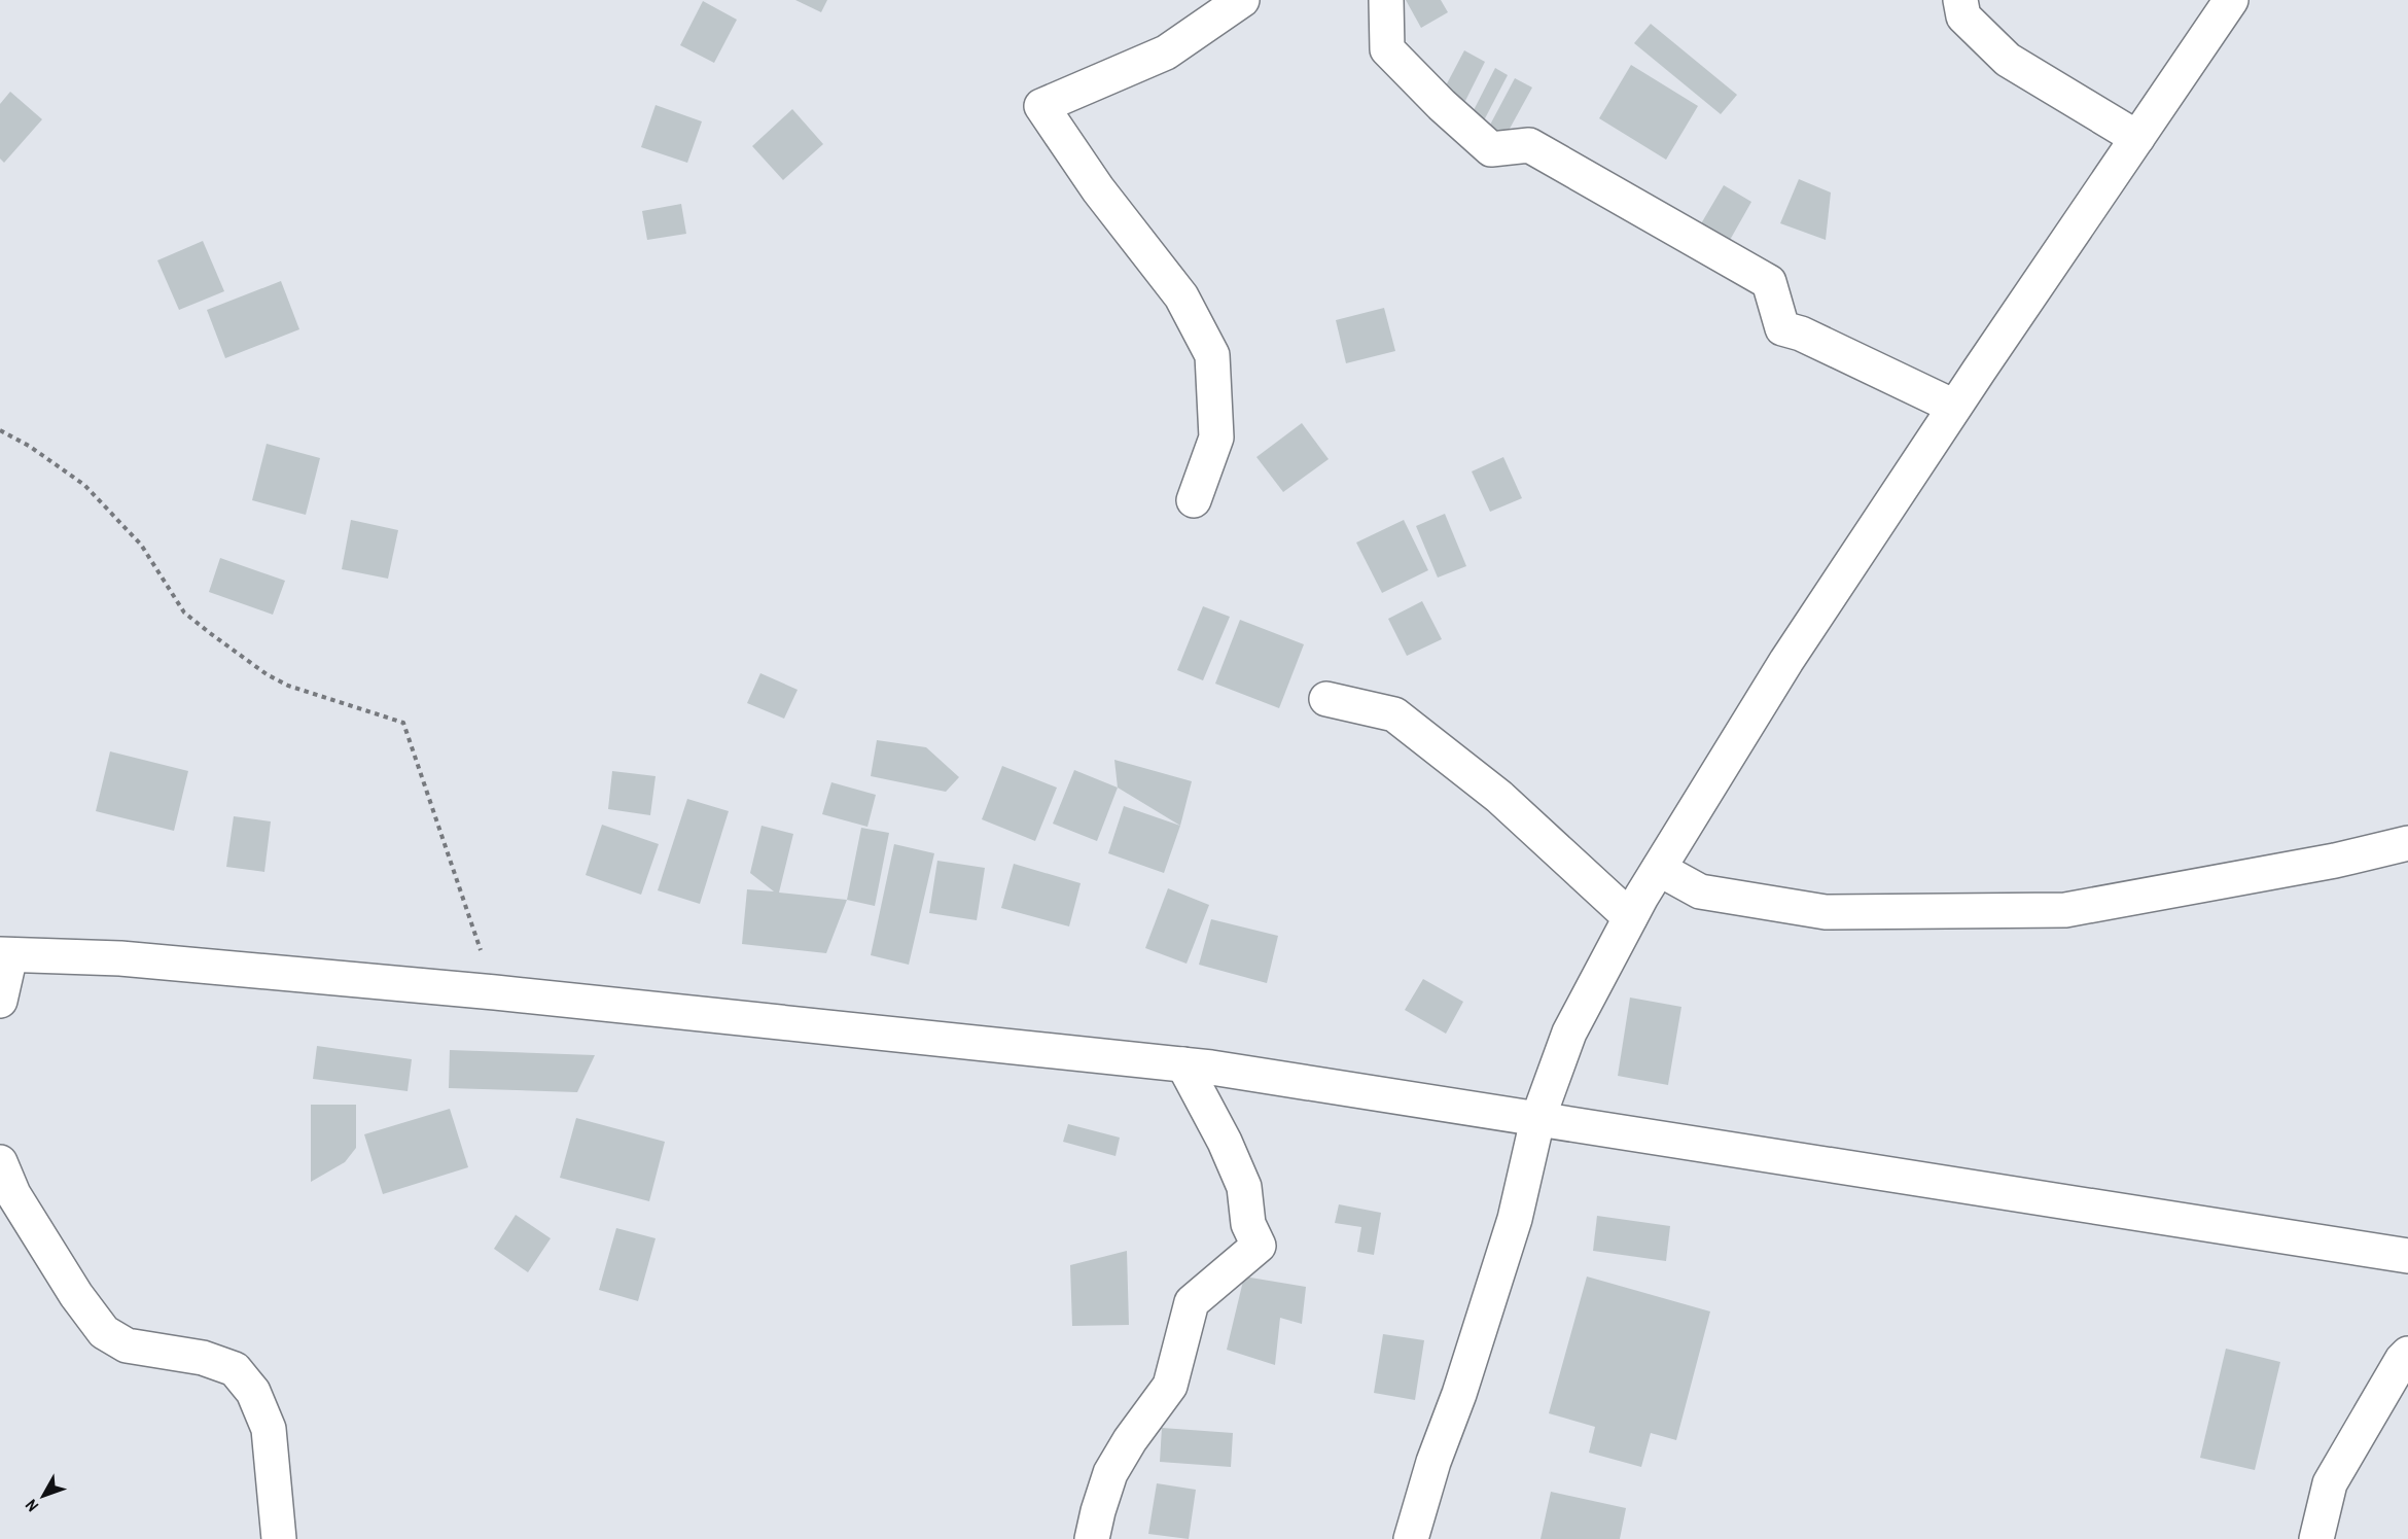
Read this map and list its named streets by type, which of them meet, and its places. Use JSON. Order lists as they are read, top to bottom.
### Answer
{
  "north": "bottom left"
}
